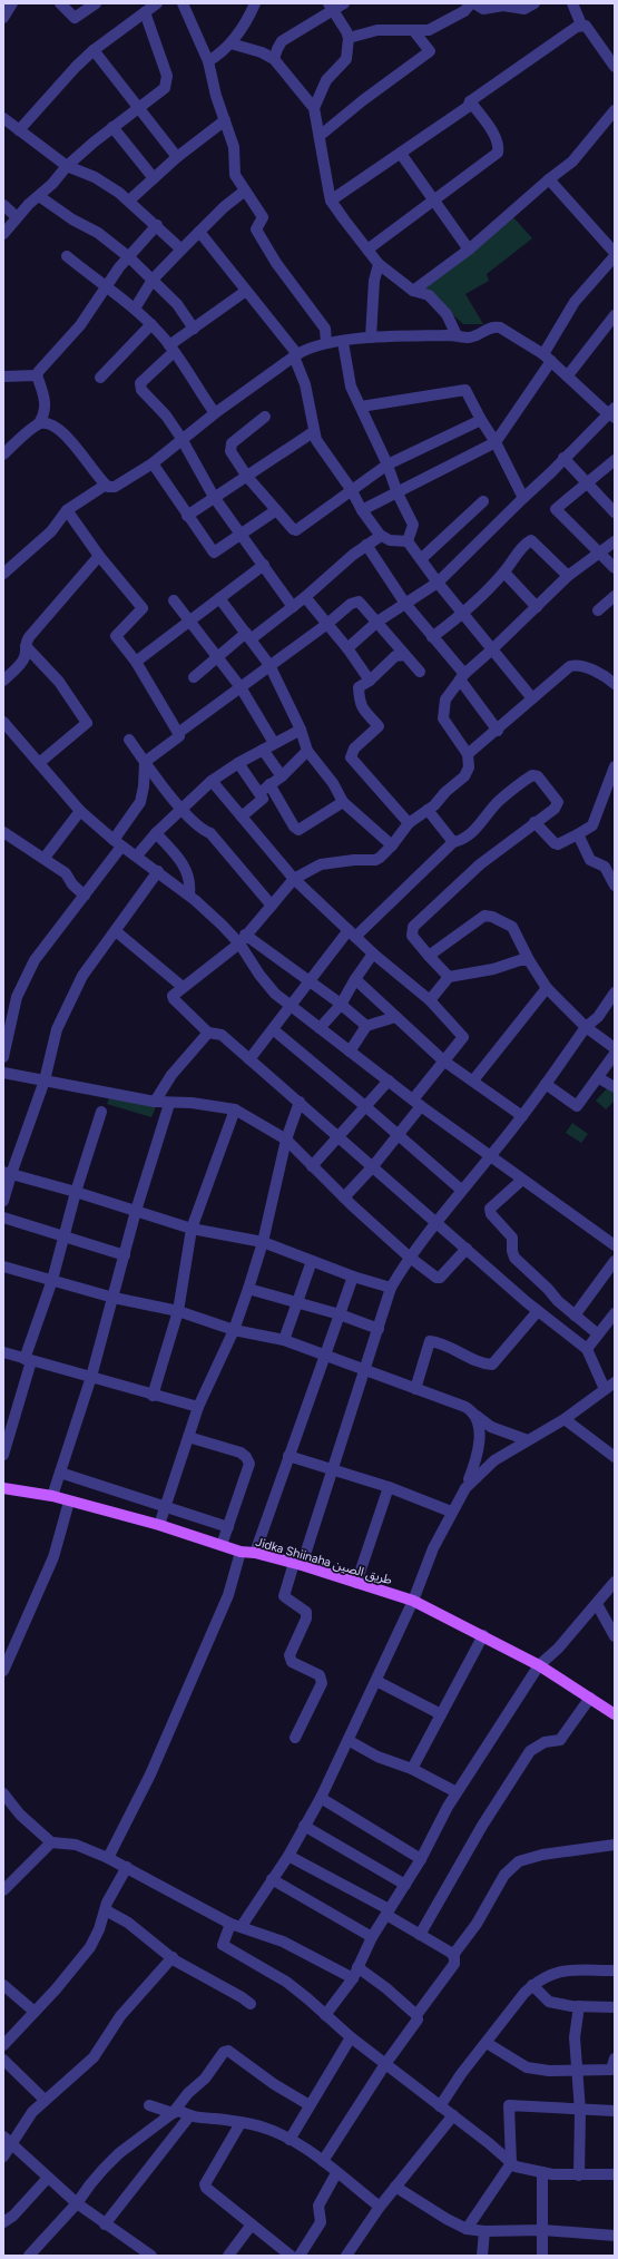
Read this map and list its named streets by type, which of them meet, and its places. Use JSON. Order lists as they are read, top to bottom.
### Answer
{
  "streets": {
    "main road": ["Jidka Shiinaha طريق الصين"]
  }
}
